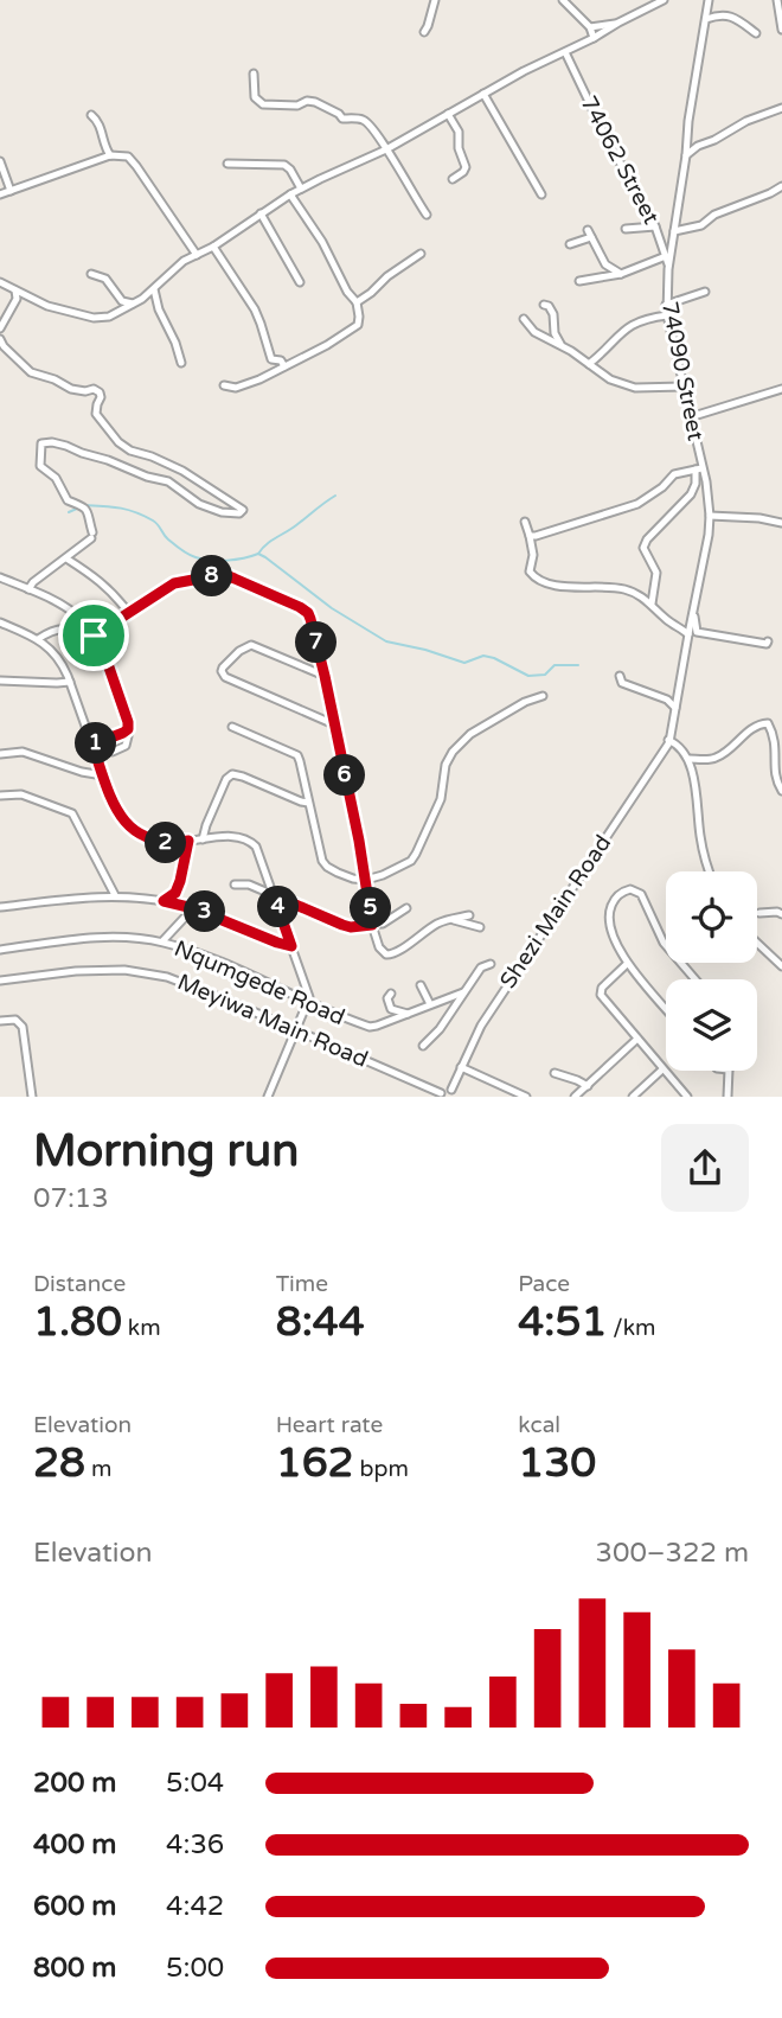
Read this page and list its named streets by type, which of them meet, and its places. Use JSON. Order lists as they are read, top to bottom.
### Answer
{
  "streets": {
    "street": [
      "74062 Street",
      "74090 Street",
      "Shezi Main Road",
      "Nqumgede Road",
      "Meyiwa Main Road"
    ]
  },
  "crossings": [
    ["74062 Street", "74090 Street"],
    ["74090 Street", "Shezi Main Road"],
    ["Shezi Main Road", "Meyiwa Main Road"]
  ],
  "page": {
    "pins": [
      "8",
      "7",
      "1",
      "6",
      "2",
      "4",
      "5",
      "3"
    ],
    "heading": ["Morning run", "07:13"],
    "stats": [
      ["Distance", "1.80 km"],
      ["Time", "8:44"],
      ["Pace", "4:51 /km"],
      ["Elevation", "28 m"],
      ["Heart rate", "162 bpm"],
      ["kcal", "130"]
    ],
    "chart": ["Elevation", "300–322 m"],
    "list": [
      {
        "name": "200 m",
        "note": "5:04"
      },
      {
        "name": "400 m",
        "note": "4:36"
      },
      {
        "name": "600 m",
        "note": "4:42"
      },
      {
        "name": "800 m",
        "note": "5:00"
      }
    ]
  }
}
